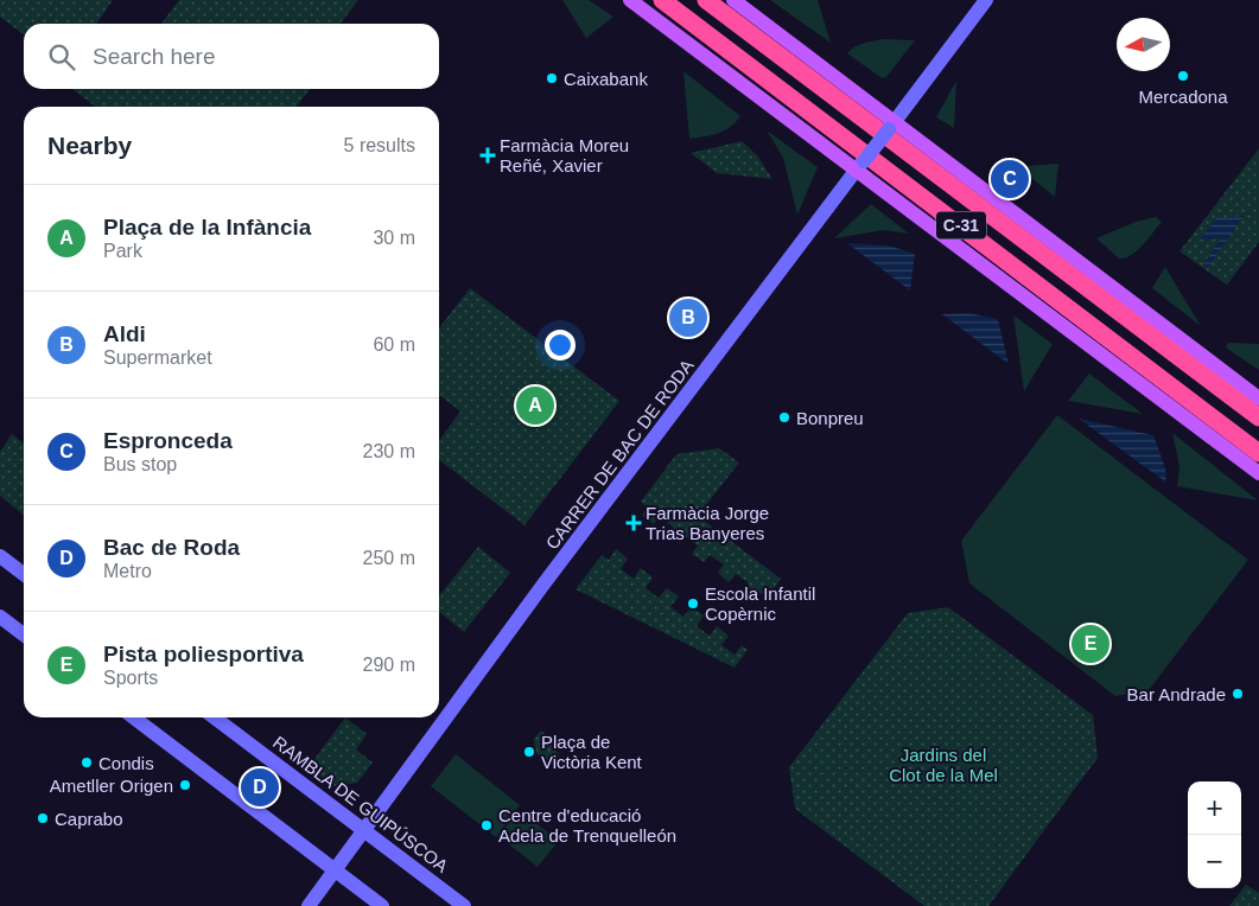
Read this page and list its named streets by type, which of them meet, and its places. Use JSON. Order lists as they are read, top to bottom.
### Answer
{
  "streets": {
    "highway": ["C-31"],
    "main road": ["CARRER DE BAC DE RODA", "RAMBLA DE GUIPÚSCOA"]
  },
  "crossings": [
    ["CARRER DE BAC DE RODA", "RAMBLA DE GUIPÚSCOA"]
  ],
  "parks": ["Jardins del Clot de la Mel"],
  "places": {
    "other": [
      "Mercadona",
      "Caixabank",
      "Bonpreu",
      "Escola Infantil Copèrnic",
      "Bar Andrade",
      "Plaça de Victòria Kent",
      "Condis",
      "Ametller Origen",
      "Caprabo",
      "Centre d'educació Adela de Trenquelleón"
    ],
    "health": ["Farmàcia Moreu Reñé, Xavier", "Farmàcia Jorge Trias Banyeres"]
  },
  "north": "left",
  "page": {
    "search": "Search here",
    "heading": ["Nearby", "5 results"],
    "pins": [
      "C",
      "B",
      "A",
      "E",
      "D"
    ],
    "list": [
      {
        "mark": "A",
        "name": "Plaça de la Infància",
        "note": "Park",
        "value": "30 m"
      },
      {
        "mark": "B",
        "name": "Aldi",
        "note": "Supermarket",
        "value": "60 m"
      },
      {
        "mark": "C",
        "name": "Espronceda",
        "note": "Bus stop",
        "value": "230 m"
      },
      {
        "mark": "D",
        "name": "Bac de Roda",
        "note": "Metro",
        "value": "250 m"
      },
      {
        "mark": "E",
        "name": "Pista poliesportiva",
        "note": "Sports",
        "value": "290 m"
      }
    ],
    "map_buttons": ["+", "−"]
  }
}
